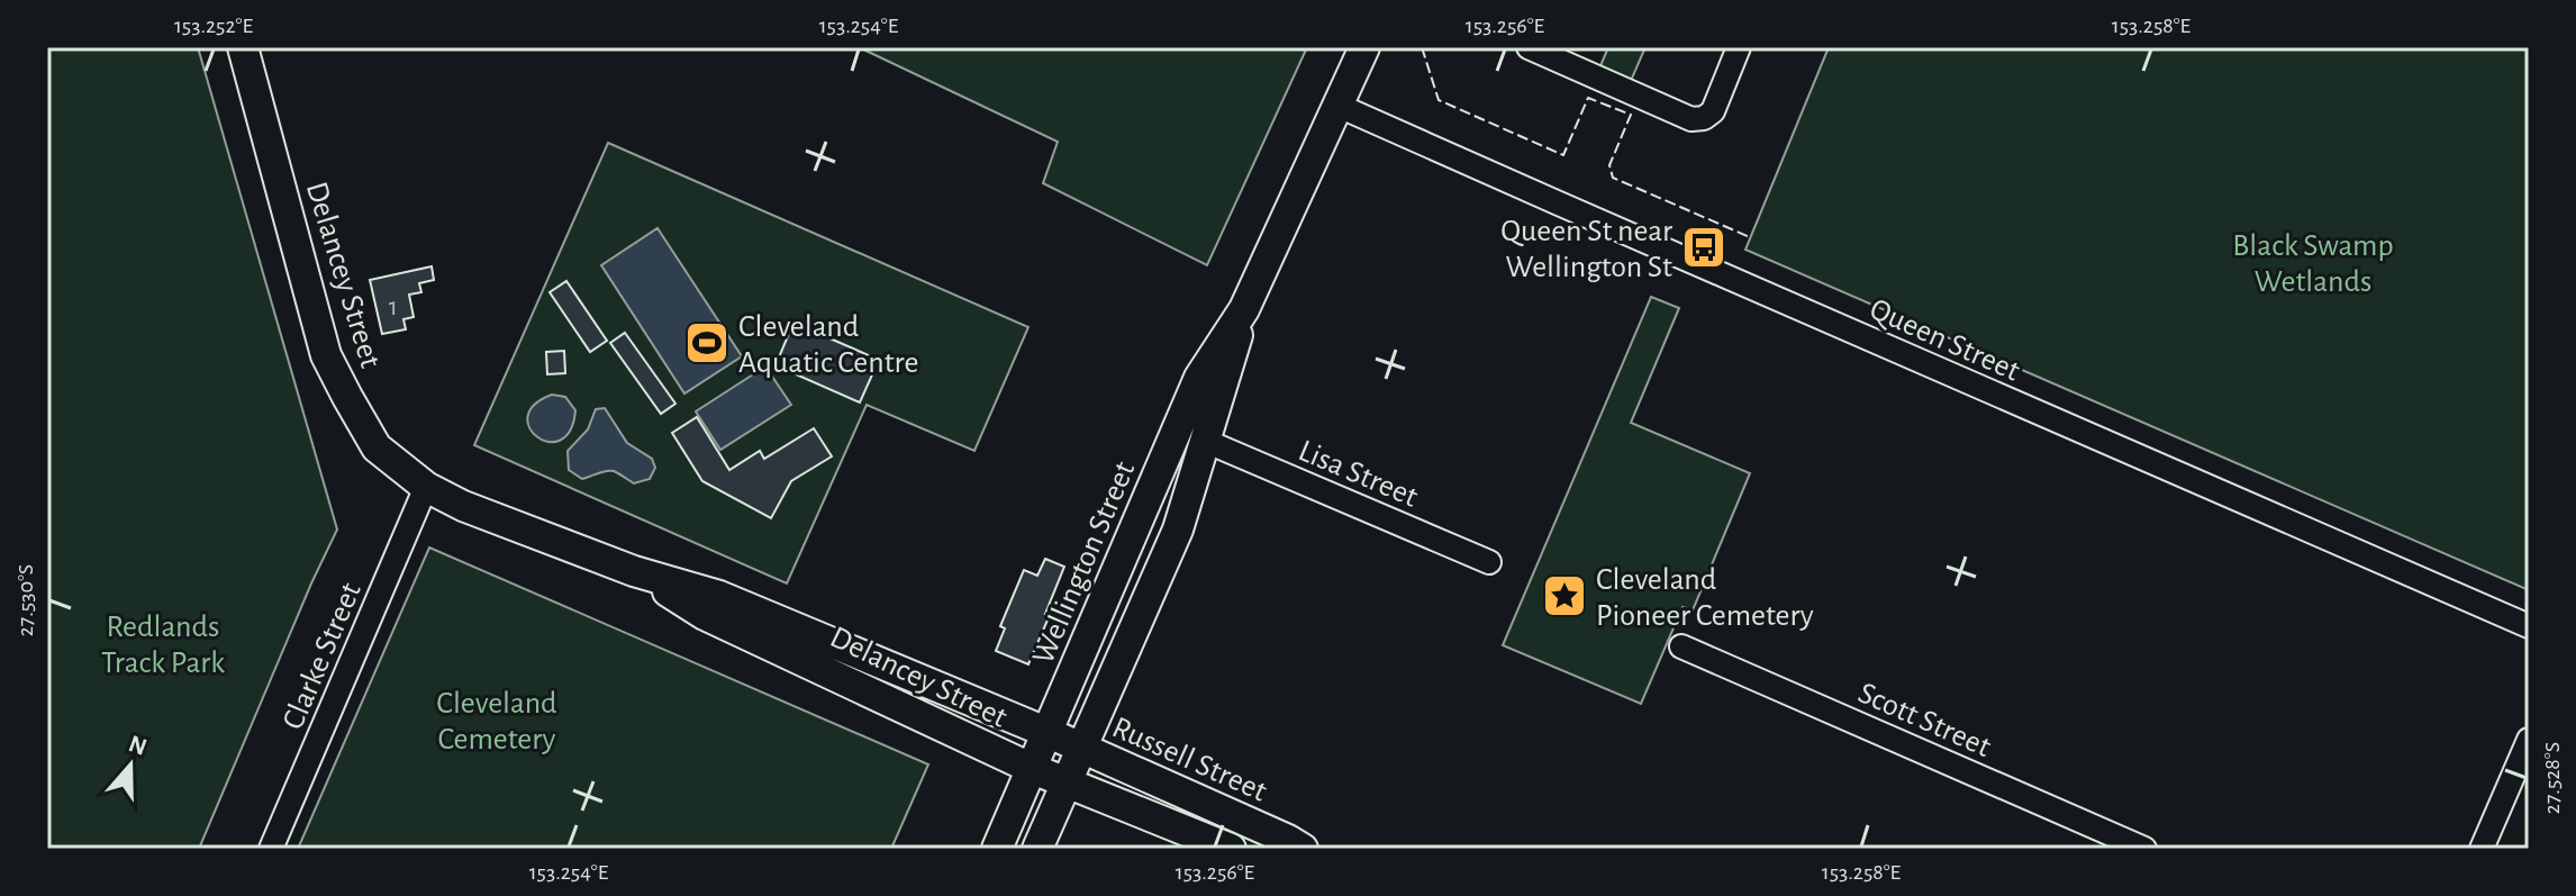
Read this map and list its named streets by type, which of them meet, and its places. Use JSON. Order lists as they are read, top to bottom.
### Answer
{
  "streets": {
    "main road": ["Delancey Street", "Wellington Street", "Russell Street"],
    "street": [
      "Queen Street",
      "Lisa Street",
      "Clarke Street",
      "Scott Street"
    ]
  },
  "crossings": [
    ["Delancey Street", "Wellington Street"],
    ["Delancey Street", "Clarke Street"],
    ["Delancey Street", "Russell Street"],
    ["Queen Street", "Wellington Street"],
    ["Lisa Street", "Wellington Street"],
    ["Wellington Street", "Russell Street"]
  ],
  "parks": ["Black Swamp Wetlands", "Redlands Track Park", "Cleveland Cemetery"],
  "places": {
    "bus stop": ["Queen St near Wellington St"],
    "sports": ["Cleveland Aquatic Centre"],
    "place": ["Cleveland Pioneer Cemetery"]
  },
  "house_numbers": ["1"],
  "north": "top",
  "coordinates": [
    "153.252°E",
    "153.254°E",
    "153.256°E",
    "153.258°E",
    "27.530°S",
    "27.528°S"
  ]
}
